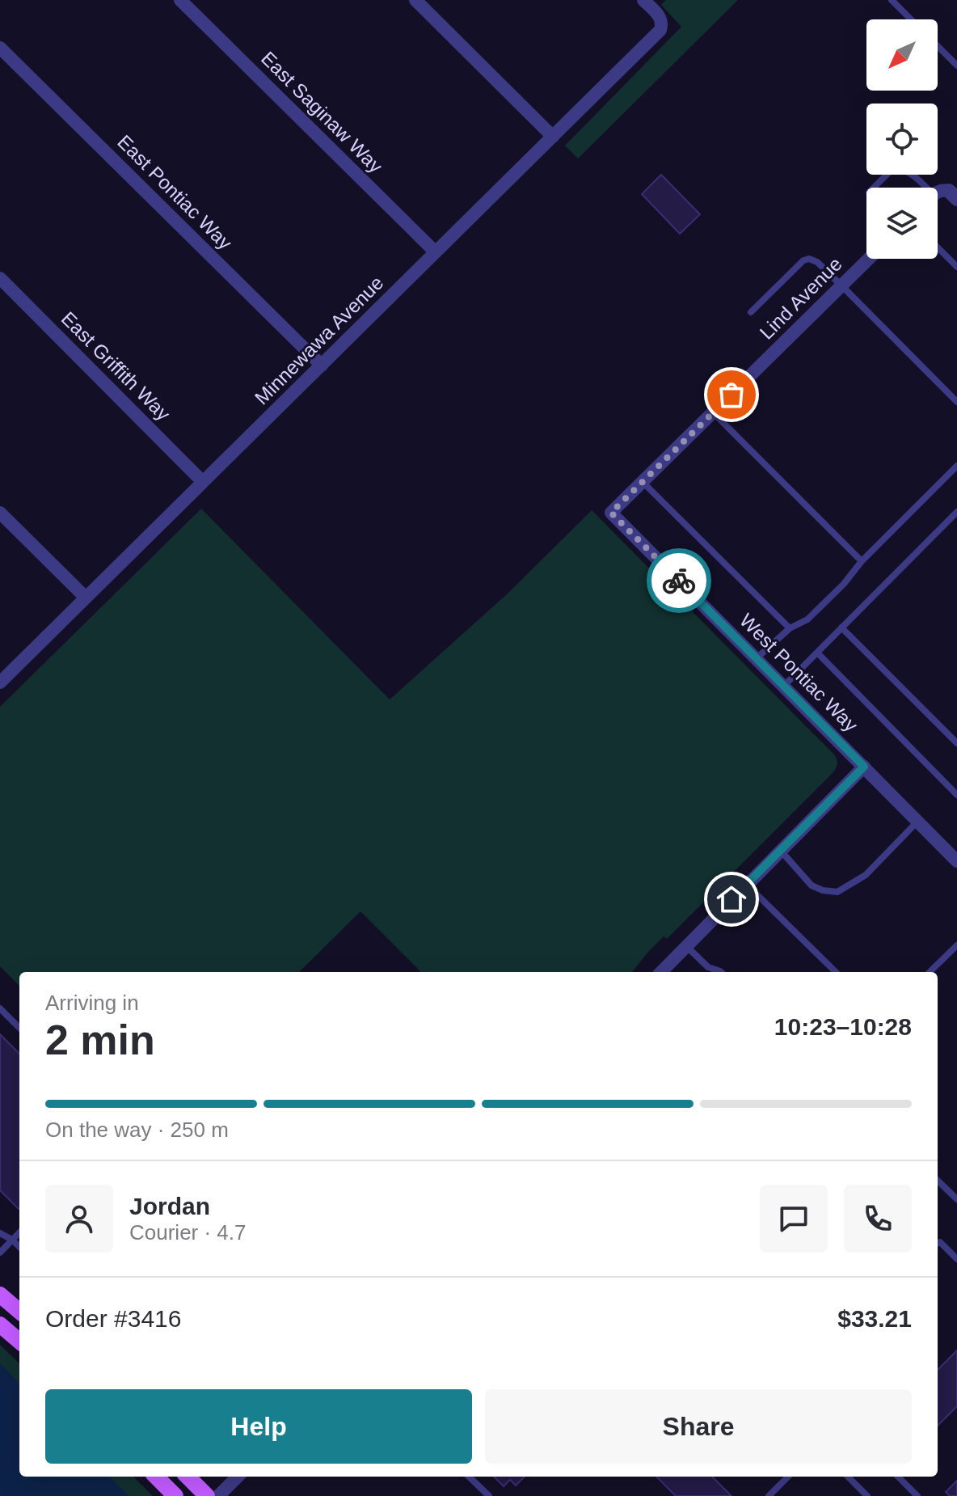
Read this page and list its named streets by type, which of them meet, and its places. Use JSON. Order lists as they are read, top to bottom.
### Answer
{
  "streets": {
    "street": [
      "East Saginaw Way",
      "East Pontiac Way",
      "Lind Avenue",
      "Minnewawa Avenue",
      "East Griffith Way",
      "West Pontiac Way"
    ]
  },
  "crossings": [
    ["East Saginaw Way", "Minnewawa Avenue"],
    ["East Pontiac Way", "Minnewawa Avenue"],
    ["Lind Avenue", "West Pontiac Way"],
    ["Minnewawa Avenue", "East Griffith Way"]
  ],
  "north": "bottom left",
  "page": {
    "heading": ["2 min", "Arriving in", "10:23–10:28"],
    "panel": [
      "Jordan",
      "Courier · 4.7",
      "Order #3416",
      "$33.21"
    ],
    "bar": "On the way · 250 m",
    "buttons": ["Help", "Share"]
  }
}
